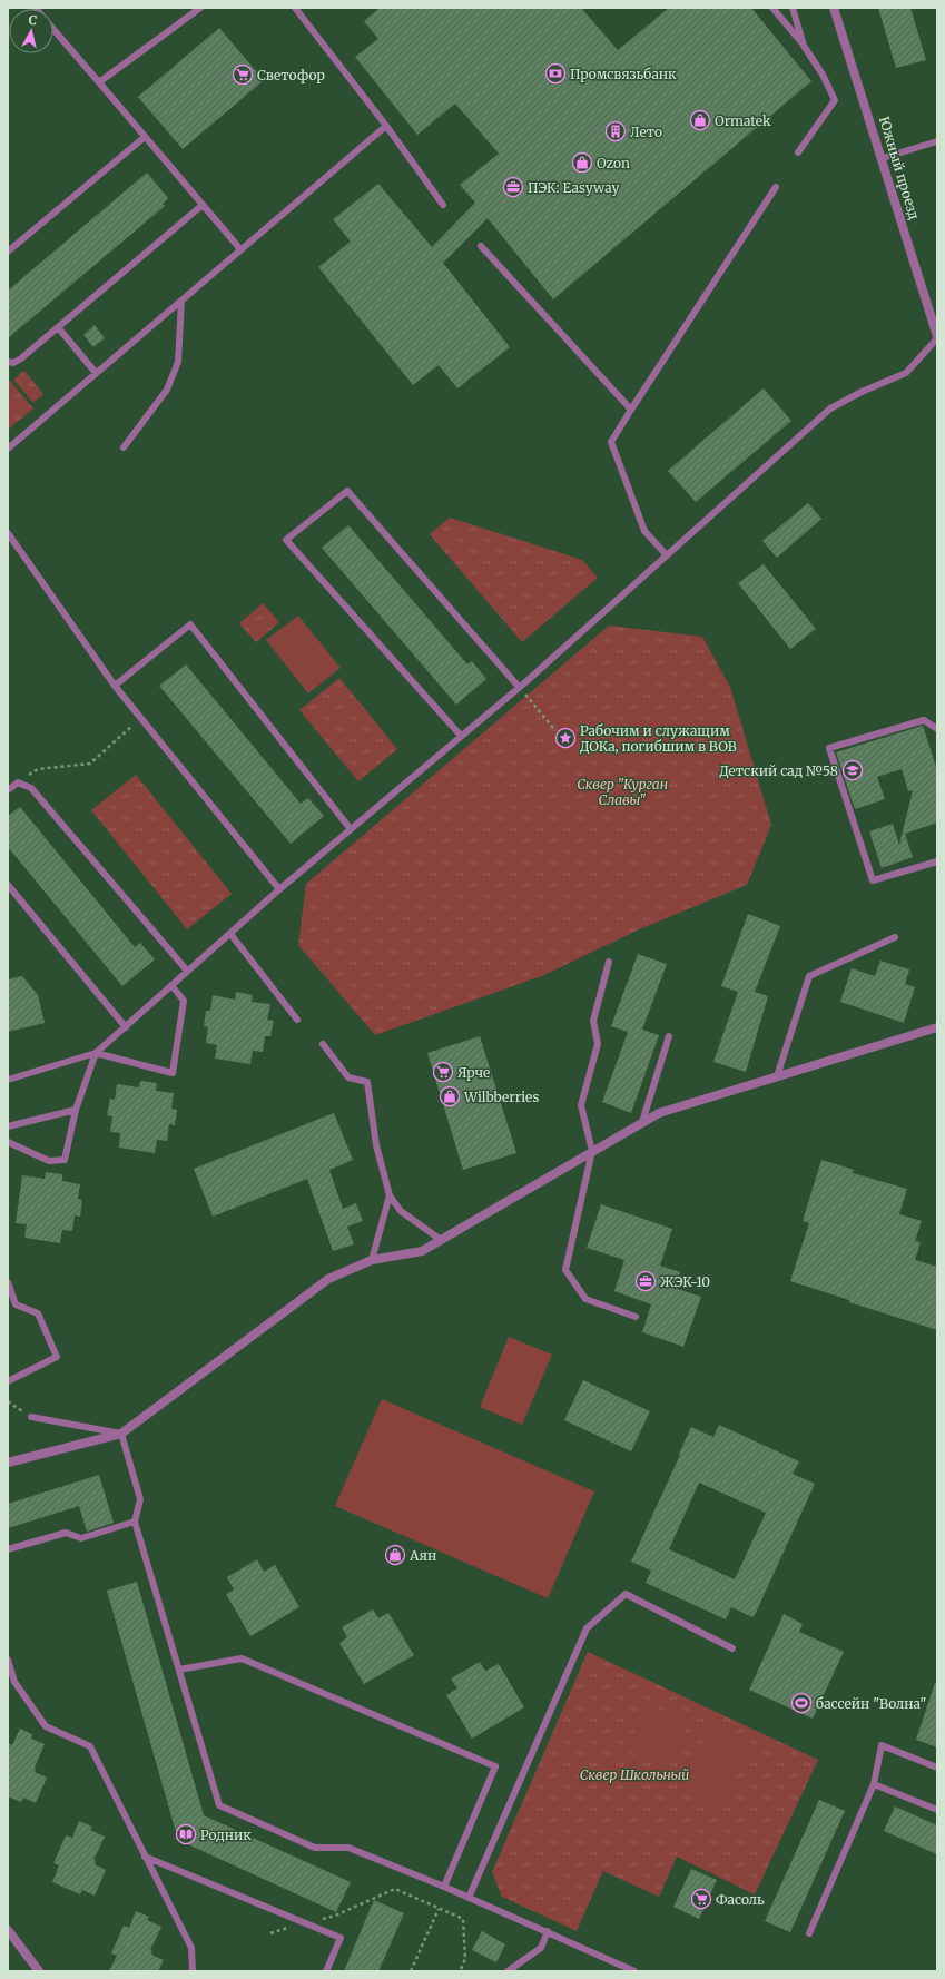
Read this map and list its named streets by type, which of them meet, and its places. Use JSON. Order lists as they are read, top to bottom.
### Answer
{
  "streets": {
    "street": ["Южный проезд"]
  },
  "parks": ["Сквер \"Курган Славы\"", "Сквер Школьный"],
  "places": {
    "bank": ["Промсвязьбанк"],
    "supermarket": ["Светофор", "Ярче", "Фасоль"],
    "shop": [
      "Ormatek",
      "Ozon",
      "Wilbberries",
      "Аян"
    ],
    "building": ["Лето"],
    "office": ["ПЭК: Easyway", "ЖЭК-10"],
    "place": ["Рабочим и служащим ДОКа, погибшим в ВОВ"],
    "school or university": ["Детский сад №58"],
    "sports": ["бассейн \"Волна\""],
    "library": ["Родник"]
  },
  "north": "top"
}
